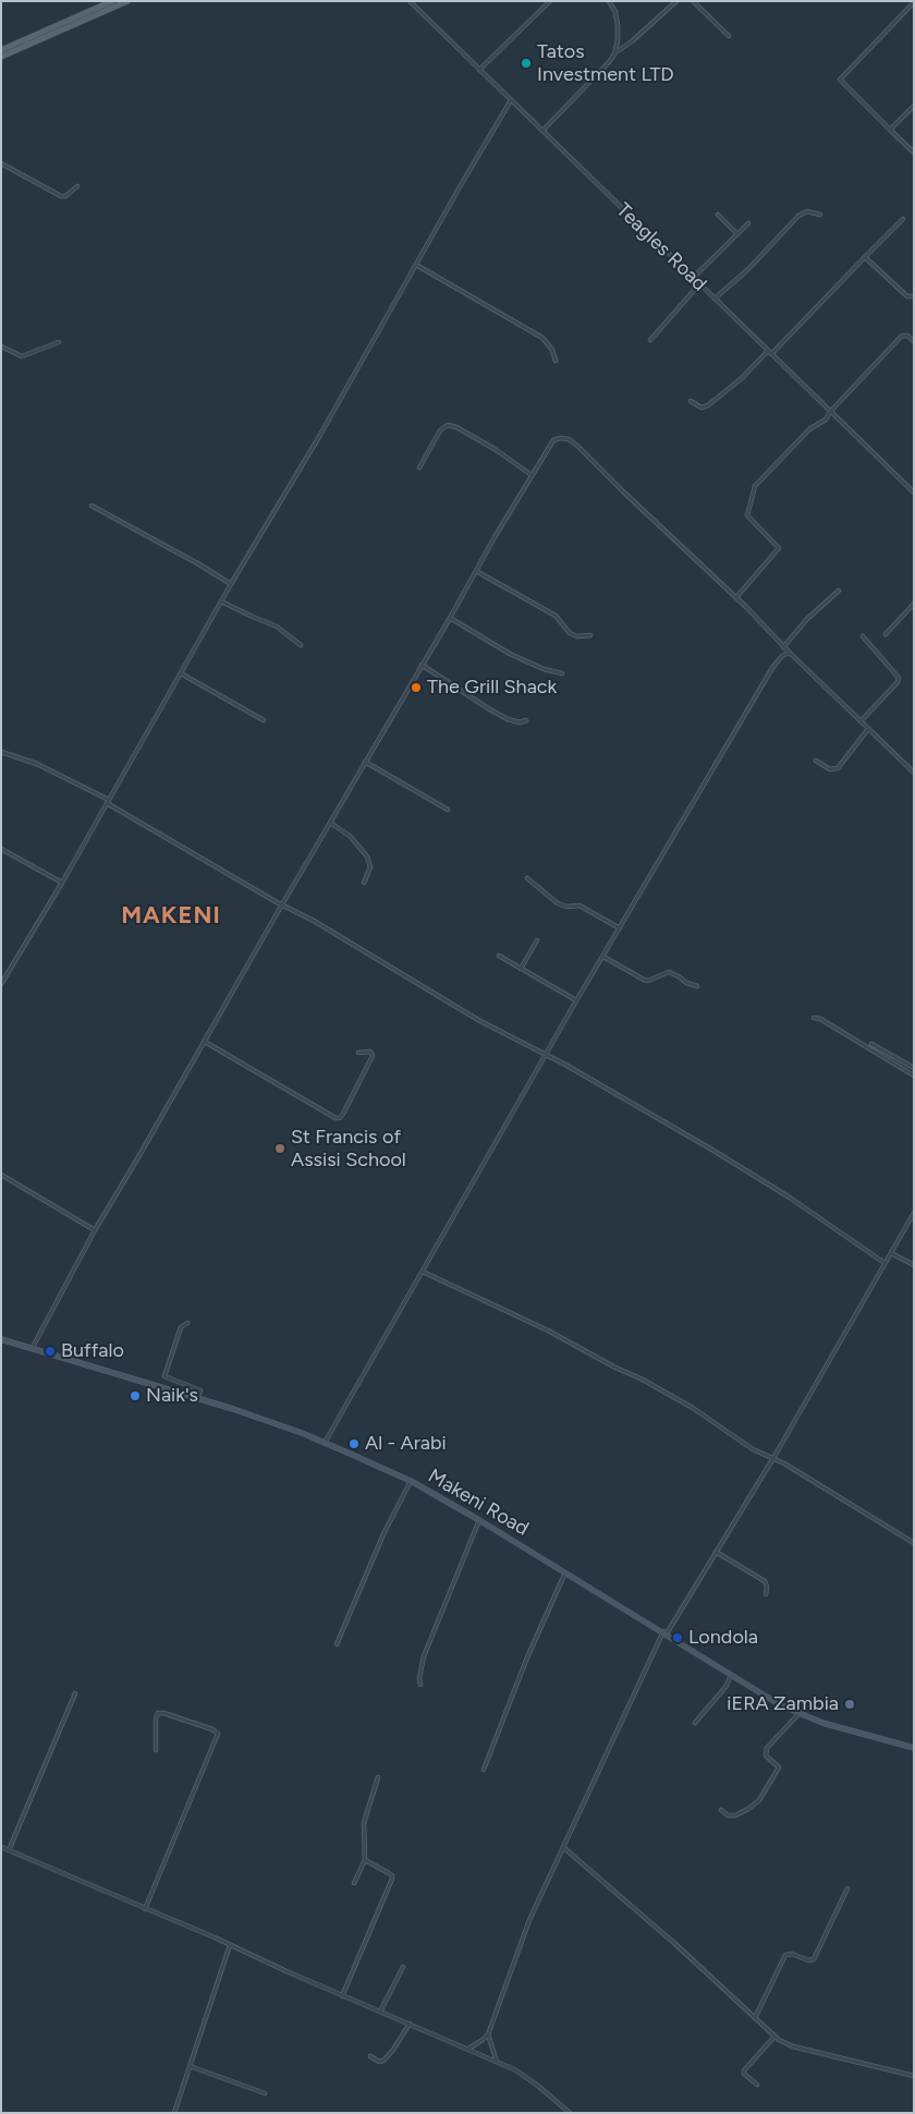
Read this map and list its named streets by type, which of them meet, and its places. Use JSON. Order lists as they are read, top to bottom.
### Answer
{
  "streets": {
    "main road": ["Makeni Road"],
    "street": ["Teagles Road"]
  },
  "districts": ["MAKENI"],
  "places": [
    "Tatos Investment LTD",
    "The Grill Shack",
    "St Francis of Assisi School",
    "Buffalo",
    "Naik's",
    "Al - Arabi",
    "Londola",
    "iERA Zambia"
  ]
}
